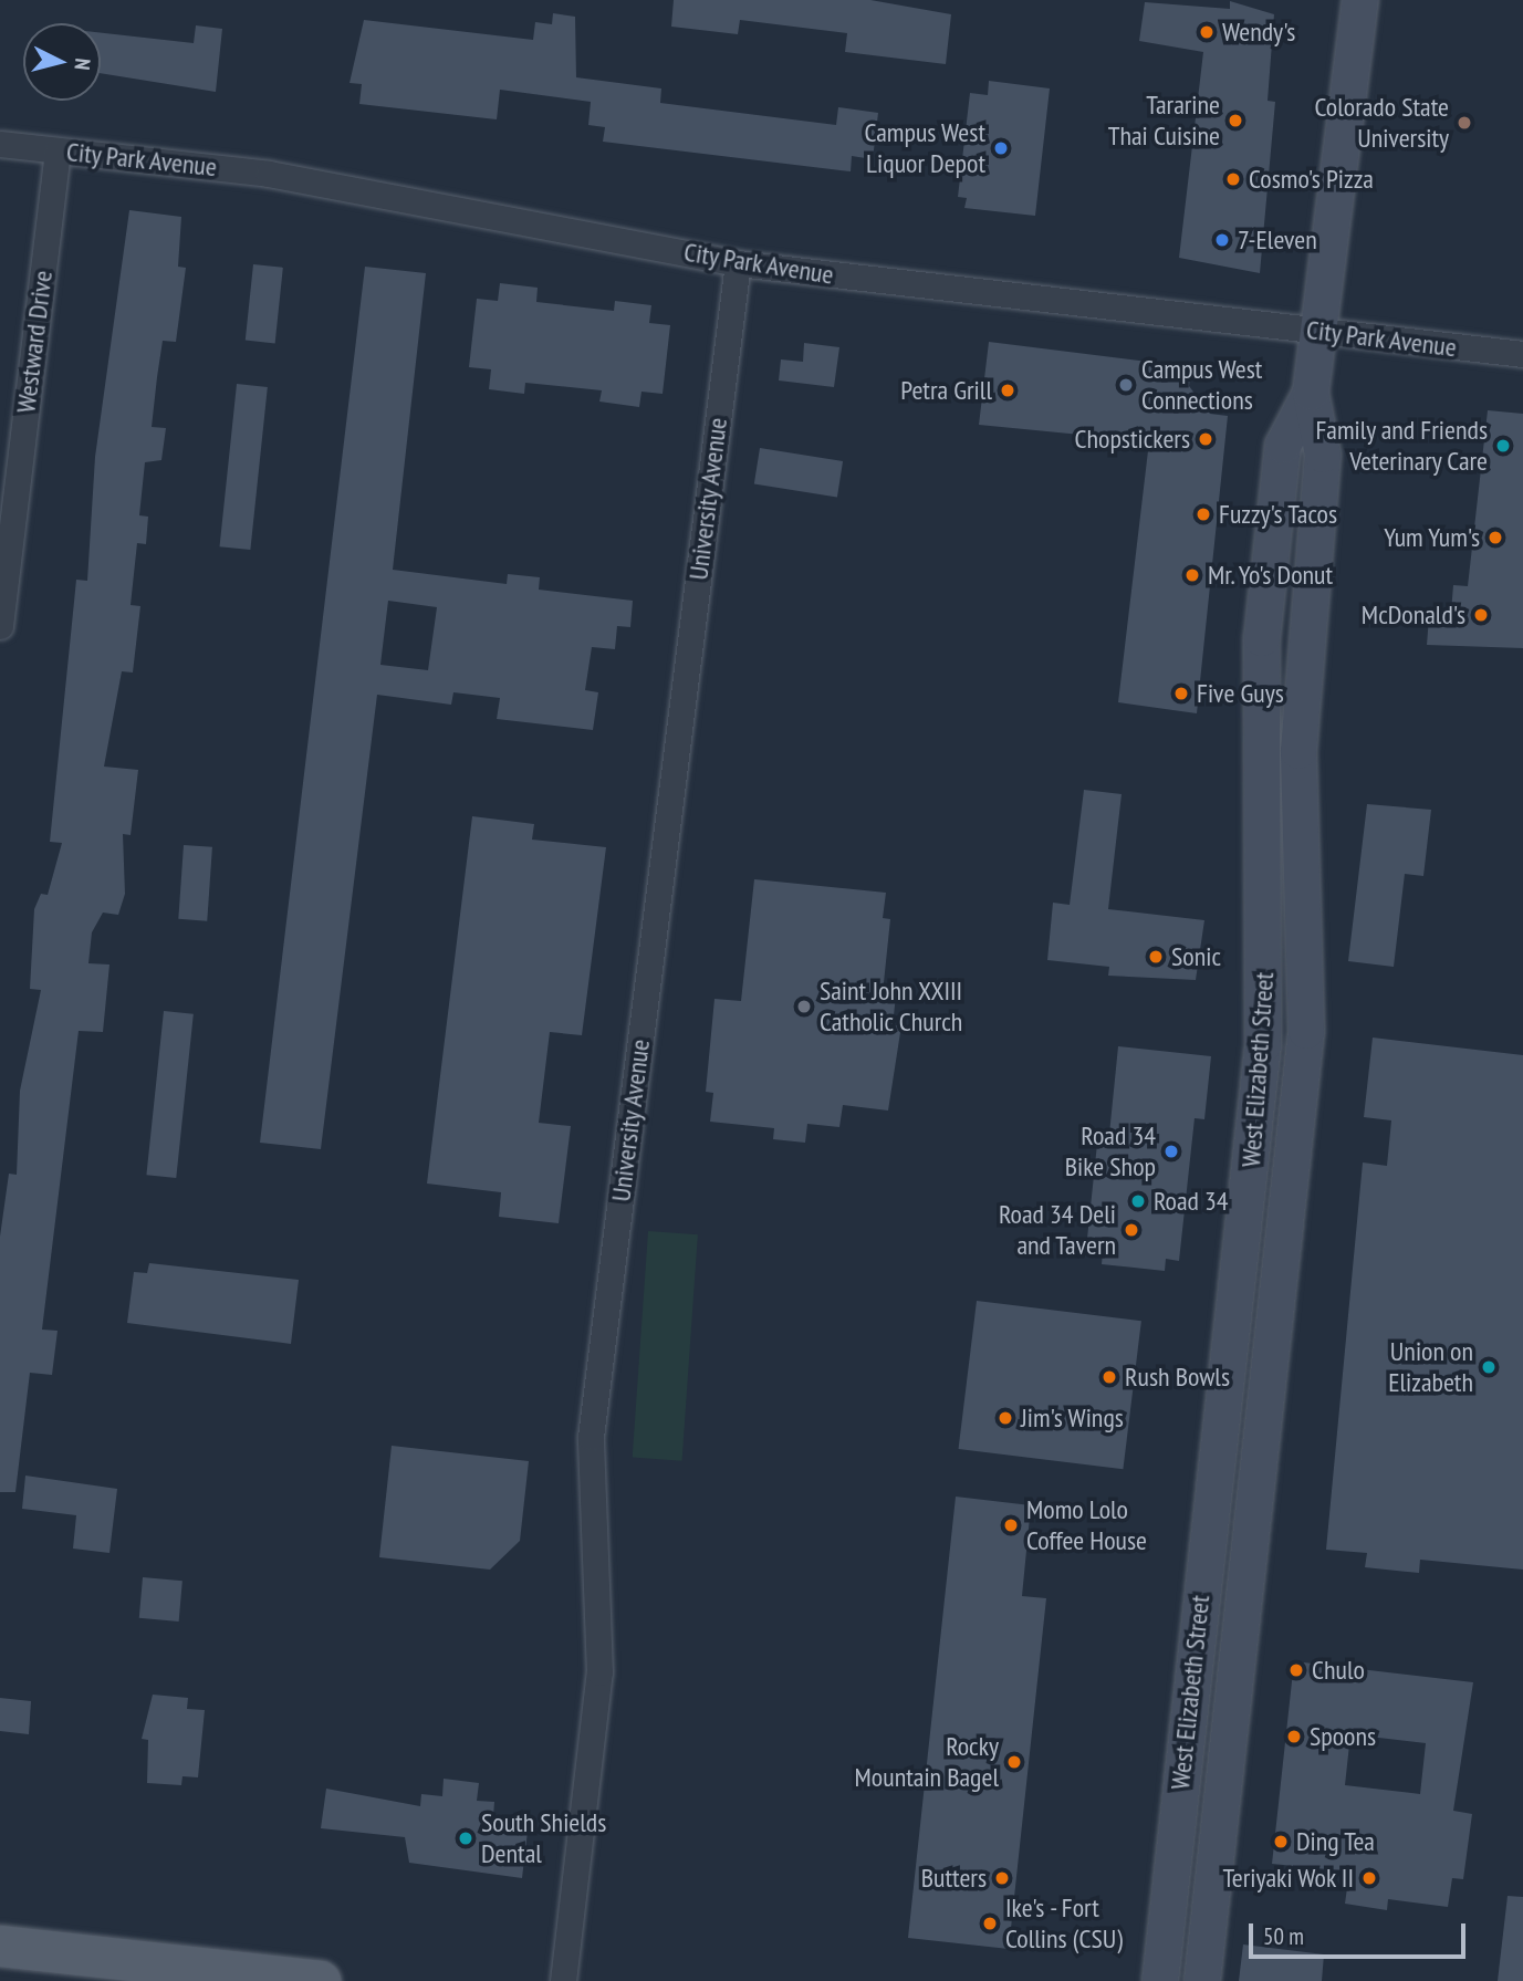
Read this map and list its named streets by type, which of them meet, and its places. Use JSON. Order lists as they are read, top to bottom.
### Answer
{
  "streets": {
    "main road": ["West Elizabeth Street"],
    "street": ["City Park Avenue", "Westward Drive", "University Avenue"]
  },
  "crossings": [
    ["City Park Avenue", "Westward Drive"],
    ["City Park Avenue", "University Avenue"],
    ["City Park Avenue", "West Elizabeth Street"]
  ],
  "places": [
    "Wendy's",
    "Tararine Thai Cuisine",
    "Colorado State University",
    "Campus West Liquor Depot",
    "Cosmo's Pizza",
    "7-Eleven",
    "Campus West Connections",
    "Petra Grill",
    "Chopstickers",
    "Family and Friends Veterinary Care",
    "Fuzzy's Tacos",
    "Yum Yum's",
    "Mr. Yo's Donut",
    "McDonald's",
    "Five Guys",
    "Sonic",
    "Saint John XXIII Catholic Church",
    "Road 34 Bike Shop",
    "Road 34",
    "Road 34 Deli and Tavern",
    "Union on Elizabeth",
    "Rush Bowls",
    "Jim's Wings",
    "Momo Lolo Coffee House",
    "Chulo",
    "Spoons",
    "Rocky Mountain Bagel",
    "South Shields Dental",
    "Ding Tea",
    "Butters",
    "Teriyaki Wok II",
    "Ike's - Fort Collins (CSU)"
  ],
  "scale_bar": "50 m",
  "north": "right"
}
